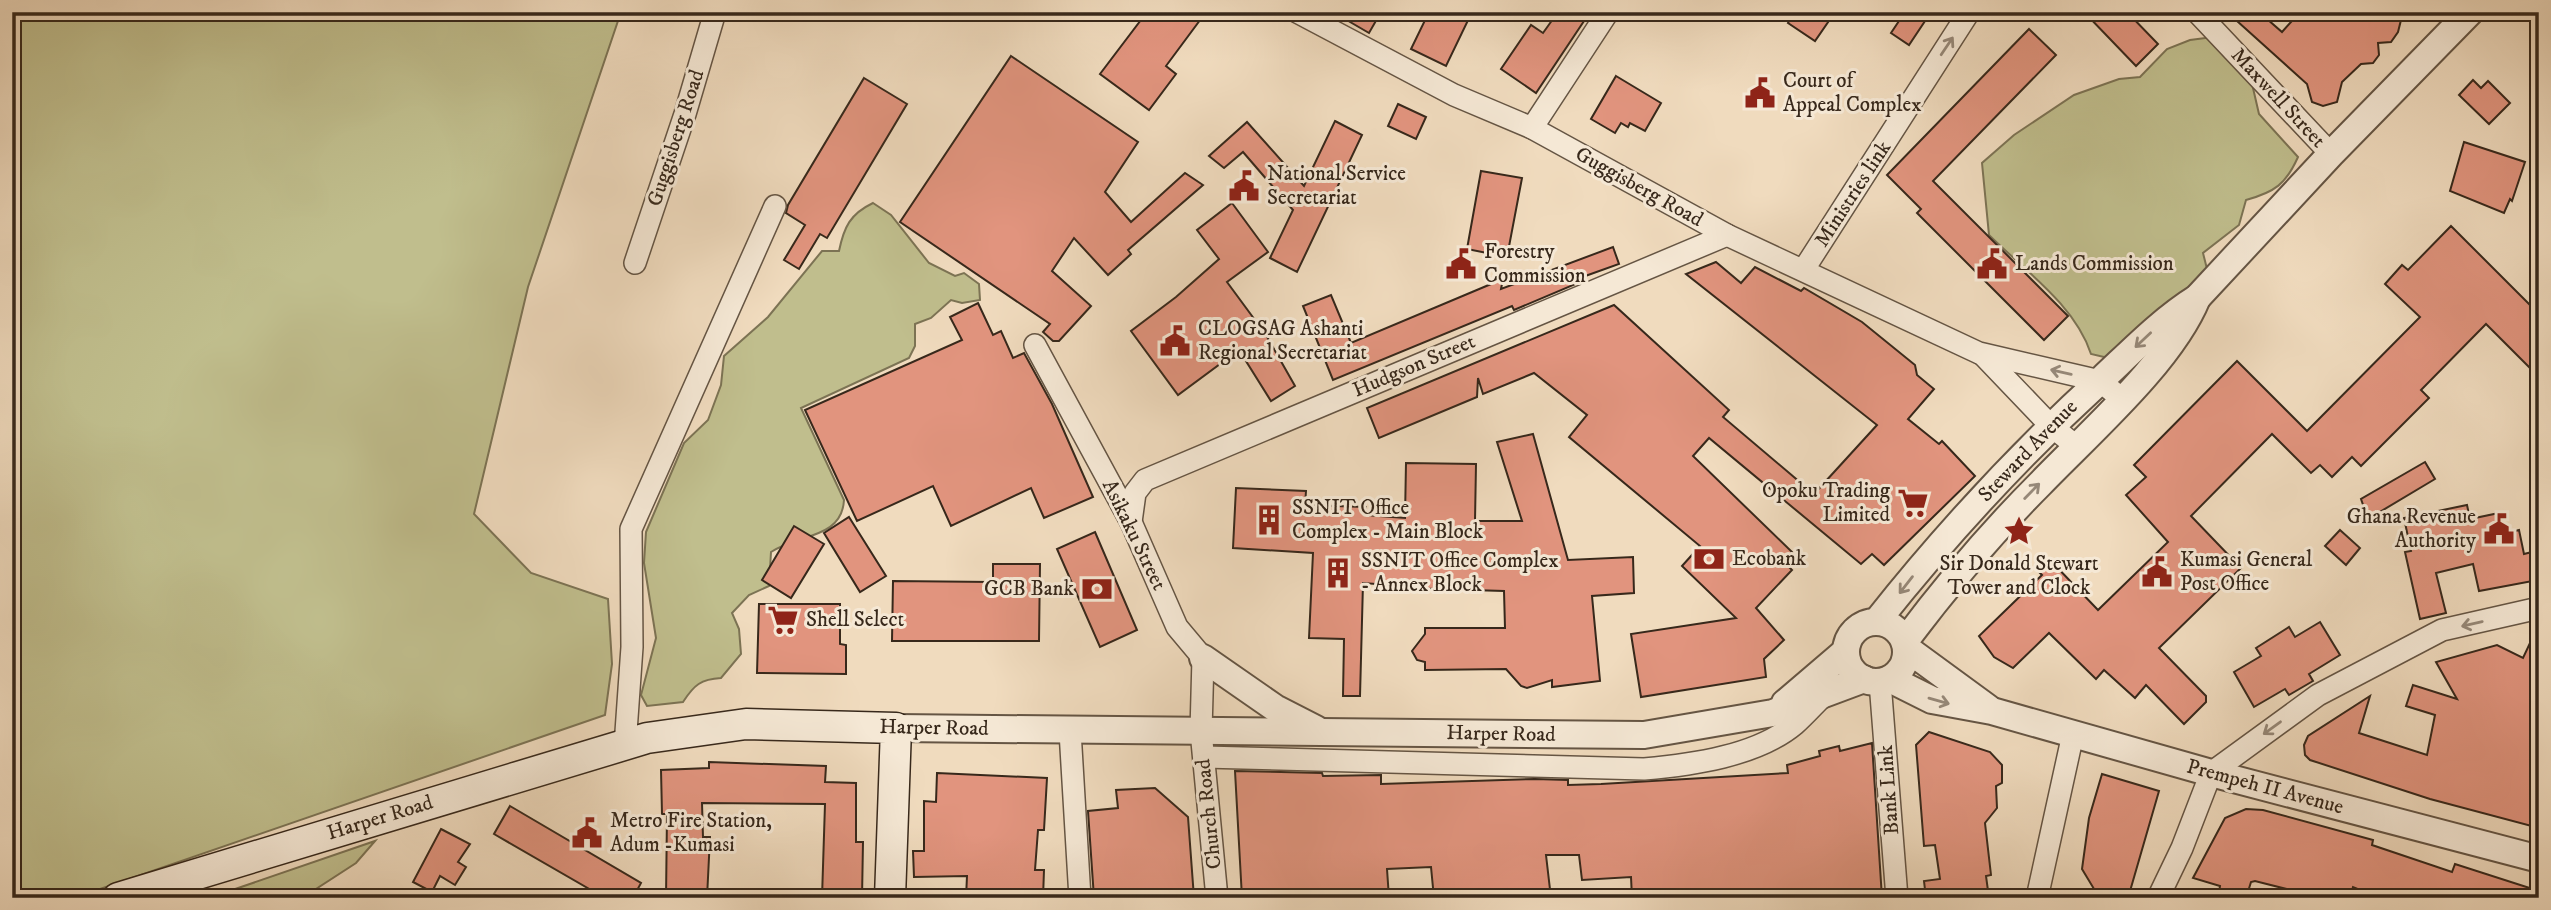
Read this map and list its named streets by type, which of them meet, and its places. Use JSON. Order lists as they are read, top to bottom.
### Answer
{
  "streets": {
    "main road": ["Harper Road"],
    "street": [
      "Maxwell Street",
      "Guggisberg Road",
      "Ministries link",
      "Hudgson Street",
      "Steward Avenue",
      "Asikaku Street",
      "Prempeh II Avenue",
      "Bank Link",
      "Church Road"
    ]
  },
  "crossings": [
    ["Maxwell Street", "Steward Avenue"],
    ["Guggisberg Road", "Ministries link"],
    ["Guggisberg Road", "Hudgson Street"],
    ["Guggisberg Road", "Steward Avenue"],
    ["Hudgson Street", "Asikaku Street"],
    ["Steward Avenue", "Harper Road"],
    ["Steward Avenue", "Prempeh II Avenue"],
    ["Steward Avenue", "Bank Link"],
    ["Harper Road", "Prempeh II Avenue"],
    ["Harper Road", "Bank Link"],
    ["Harper Road", "Church Road"],
    ["Prempeh II Avenue", "Bank Link"]
  ],
  "one_way": ["Ministries link"],
  "places": {
    "public building": [
      "Court of Appeal Complex",
      "National Service Secretariat",
      "Forestry Commission",
      "Lands Commission",
      "CLOGSAG Ashanti Regional Secretariat",
      "Ghana Revenue Authority",
      "Kumasi General Post Office",
      "Metro Fire Station, Adum -Kumasi"
    ],
    "supermarket": ["Opoku Trading Limited", "Shell Select"],
    "building": ["SSNIT Office Complex - Main Block", "SSNIT Office Complex - Annex Block"],
    "place": ["Sir Donald Stewart Tower and Clock"],
    "bank": ["Ecobank", "GCB Bank"]
  }
}
